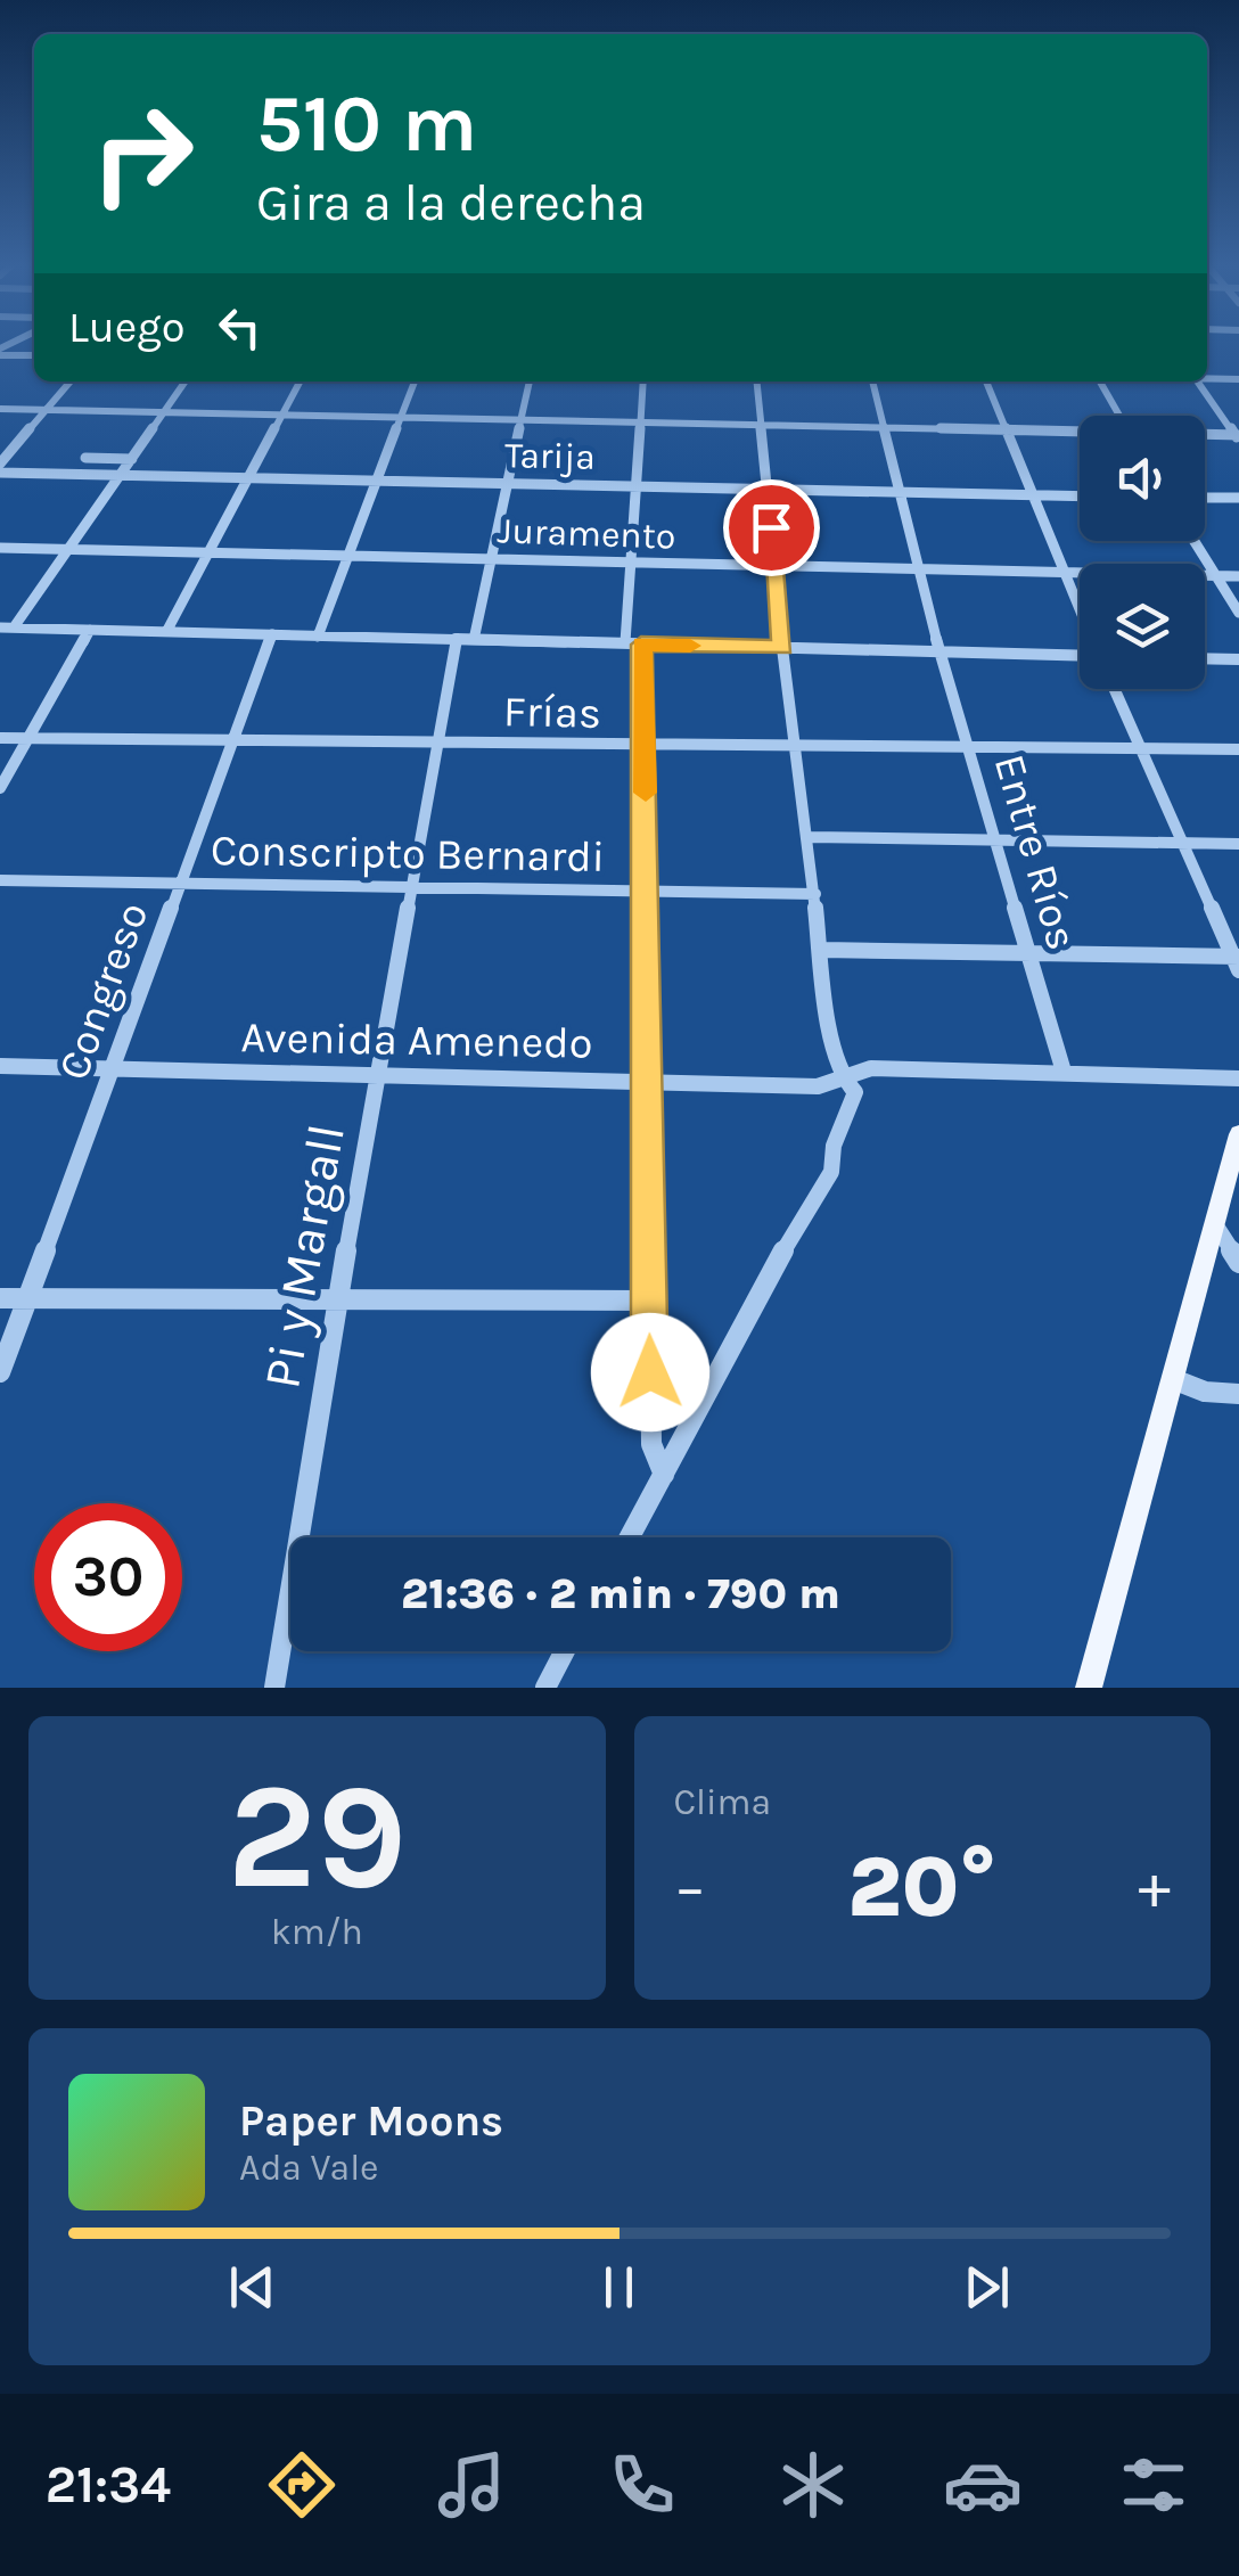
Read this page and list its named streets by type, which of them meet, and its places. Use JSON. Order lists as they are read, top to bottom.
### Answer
{
  "streets": {
    "street": [
      "Tarija",
      "Juramento",
      "Frías",
      "Entre Ríos",
      "Conscripto Bernardi",
      "Congreso",
      "Avenida Amenedo",
      "Pi y Margall"
    ]
  },
  "crossings": [
    ["Tarija", "Entre Ríos"],
    ["Tarija", "Pi y Margall"],
    ["Juramento", "Entre Ríos"],
    ["Juramento", "Pi y Margall"],
    ["Frías", "Entre Ríos"],
    ["Frías", "Congreso"],
    ["Frías", "Pi y Margall"],
    ["Entre Ríos", "Avenida Amenedo"],
    ["Conscripto Bernardi", "Congreso"],
    ["Conscripto Bernardi", "Pi y Margall"],
    ["Congreso", "Avenida Amenedo"],
    ["Avenida Amenedo", "Pi y Margall"]
  ],
  "page": {
    "turn": ["510 m", "Gira a la derecha"],
    "then": "Luego",
    "limit": "30",
    "trip": "21:36 · 2 min · 790 m",
    "tile": [
      ["29", "km/h"],
      "Clima"
    ],
    "heat": ["−", "20°", "+"],
    "song": ["Paper Moons", "Ada Vale"],
    "tabs": "21:34"
  }
}
